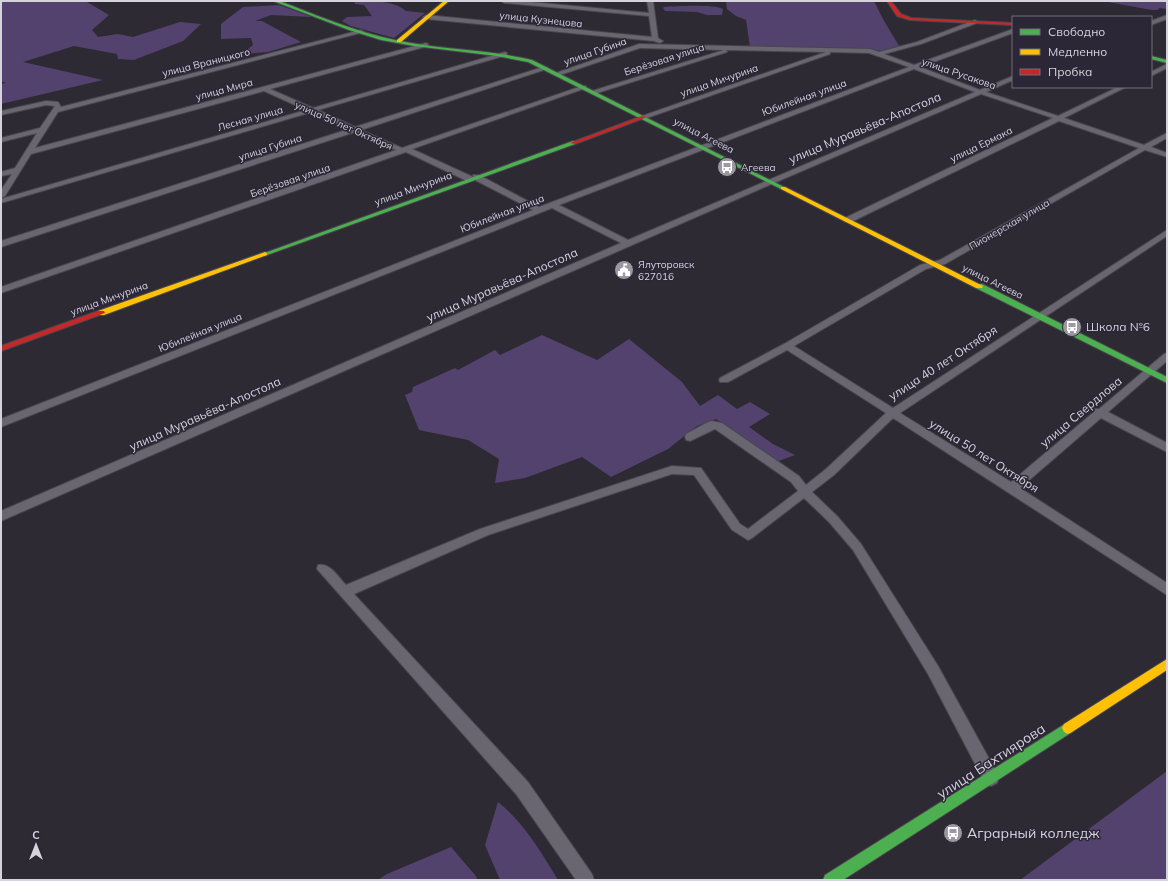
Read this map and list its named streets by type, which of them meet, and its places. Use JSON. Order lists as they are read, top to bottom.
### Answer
{
  "streets": {
    "street": [
      "улица Кузнецова",
      "улица Губина",
      "Берёзовая улица",
      "улица Враницкого",
      "улица Русакова",
      "улица Мичурина",
      "улица Мира",
      "Юбилейная улица",
      "Лесная улица",
      "улица 50 лет Октября",
      "улица Муравьёва-Апостола",
      "улица Агеева",
      "улица Ермака",
      "Пионерская улица",
      "улица 40 лет Октября",
      "улица Свердлова",
      "улица Бахтиярова"
    ]
  },
  "crossings": [
    ["улица Губина", "улица 50 лет Октября"],
    ["улица Губина", "улица Агеева"],
    ["Берёзовая улица", "улица 50 лет Октября"],
    ["Берёзовая улица", "улица Агеева"],
    ["улица Враницкого", "улица Агеева"],
    ["улица Русакова", "улица Мичурина"],
    ["улица Русакова", "Юбилейная улица"],
    ["улица Русакова", "улица Муравьёва-Апостола"],
    ["улица Русакова", "улица Ермака"],
    ["улица Русакова", "Пионерская улица"],
    ["улица Мичурина", "улица 50 лет Октября"],
    ["улица Мичурина", "улица Агеева"],
    ["улица Мира", "улица 50 лет Октября"],
    ["улица Мира", "улица Агеева"],
    ["Юбилейная улица", "улица 50 лет Октября"],
    ["Юбилейная улица", "улица Агеева"],
    ["Лесная улица", "улица 50 лет Октября"],
    ["Лесная улица", "улица Агеева"],
    ["улица 50 лет Октября", "Пионерская улица"],
    ["улица 50 лет Октября", "улица 40 лет Октября"],
    ["улица 50 лет Октября", "улица Свердлова"],
    ["улица Муравьёва-Апостола", "улица Агеева"],
    ["улица Агеева", "улица Ермака"],
    ["улица Агеева", "Пионерская улица"],
    ["улица Агеева", "улица 40 лет Октября"],
    ["улица Агеева", "улица Свердлова"]
  ],
  "places": {
    "bus stop": ["Агеева", "Школа №6", "Аграрный колледж"],
    "public building": ["Ялуторовск 627016"]
  },
  "legend": ["Свободно", "Медленно", "Пробка"],
  "north": "top"
}
